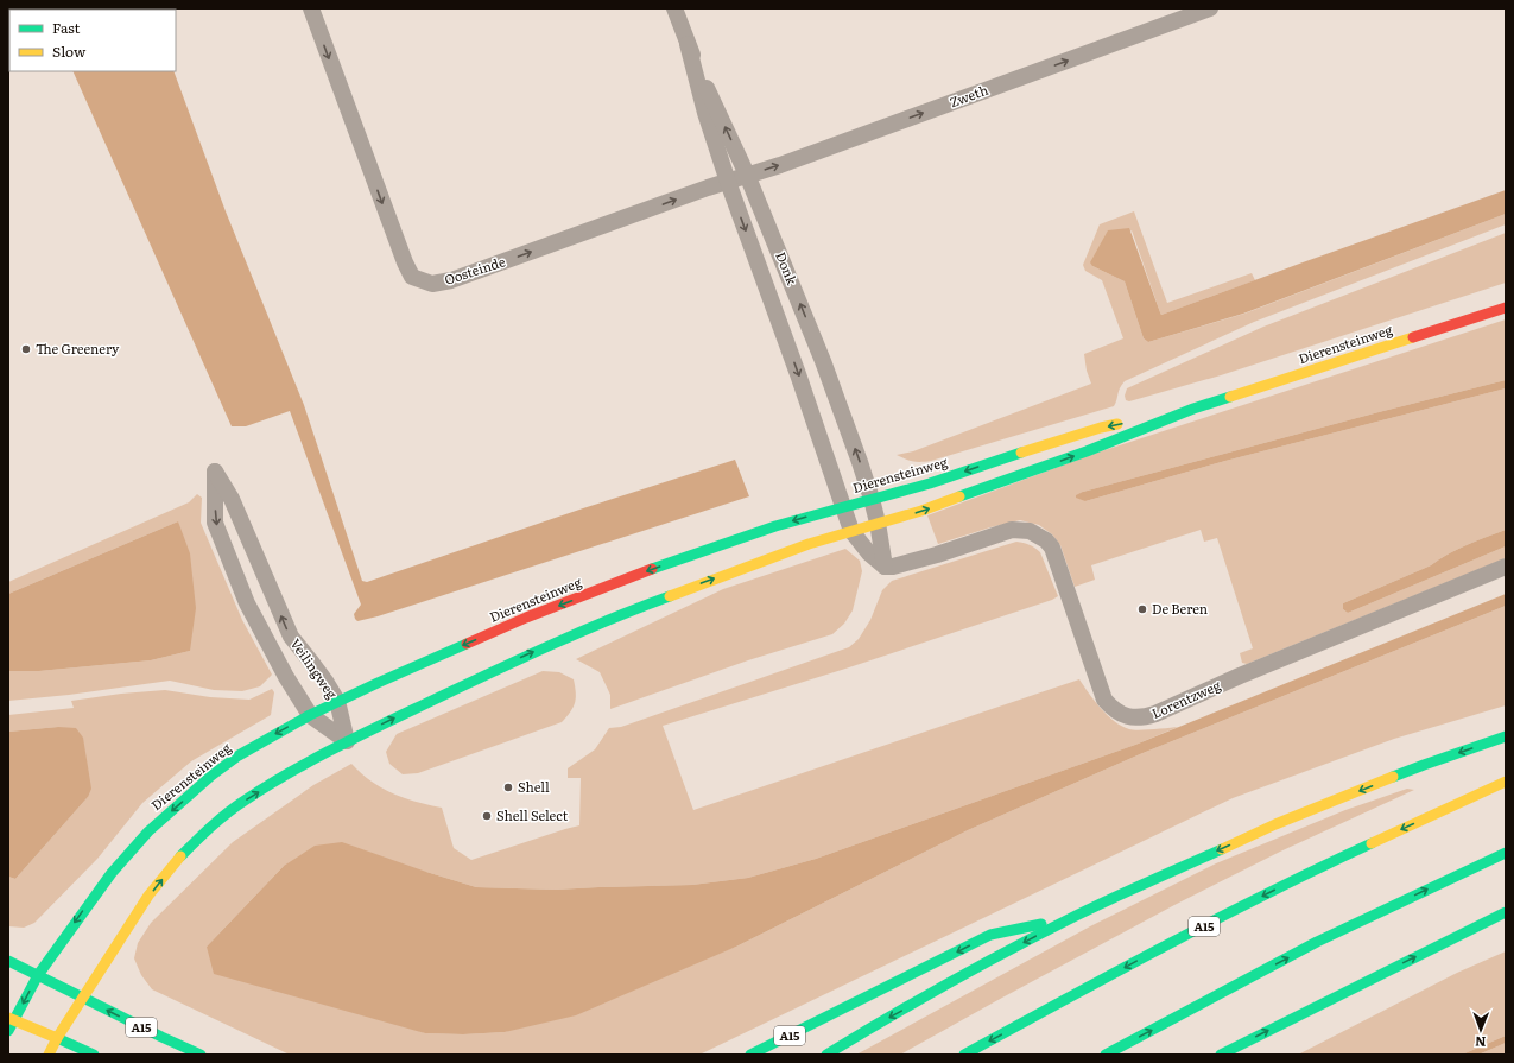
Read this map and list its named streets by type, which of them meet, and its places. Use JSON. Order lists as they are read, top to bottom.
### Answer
{
  "streets": {
    "main road": ["Dierensteinweg", "A15"],
    "street": [
      "Zweth",
      "Donk",
      "Oosteinde",
      "Veilingweg",
      "Lorentzweg"
    ]
  },
  "crossings": [
    ["Zweth", "Donk"],
    ["Zweth", "Oosteinde"],
    ["Donk", "Oosteinde"],
    ["Donk", "Dierensteinweg"],
    ["Dierensteinweg", "Veilingweg"],
    ["Dierensteinweg", "A15"]
  ],
  "one_way": ["Zweth"],
  "places": [
    "The Greenery",
    "De Beren",
    "Shell",
    "Shell Select"
  ],
  "legend": ["Fast", "Slow"],
  "north": "bottom"
}
